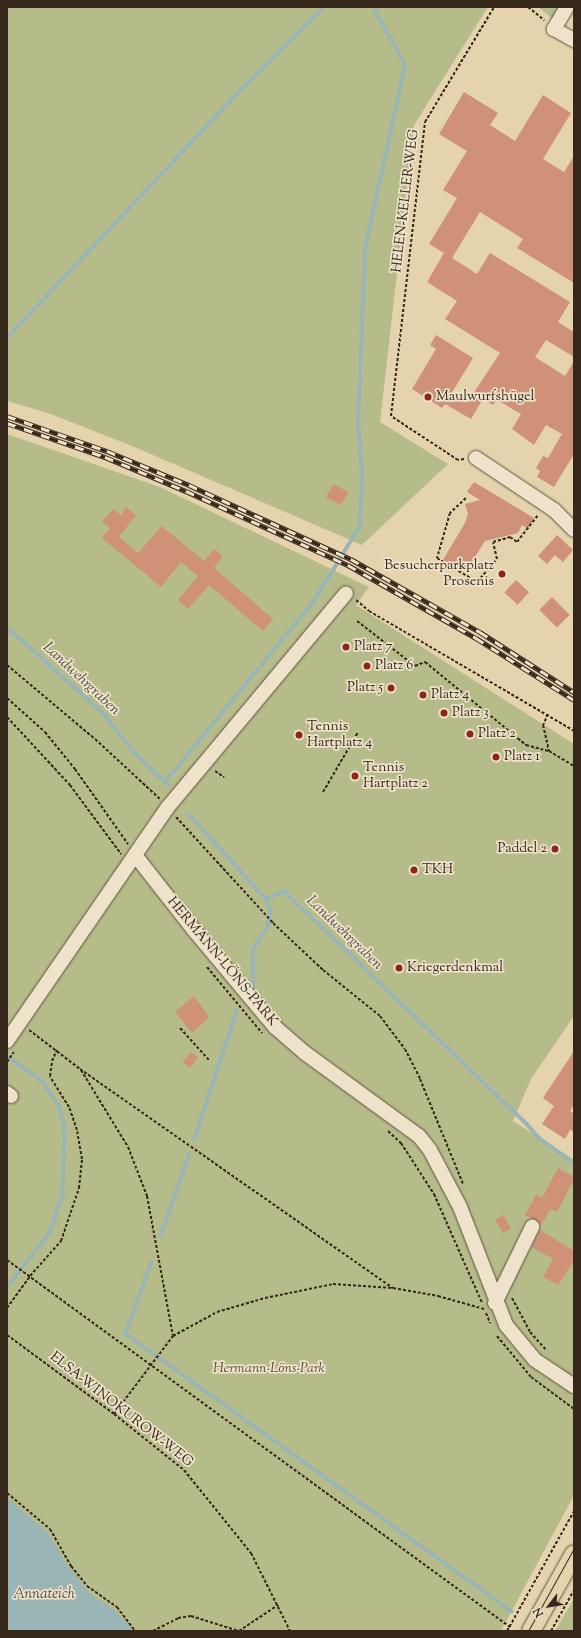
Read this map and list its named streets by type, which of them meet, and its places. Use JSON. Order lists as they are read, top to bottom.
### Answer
{
  "streets": {
    "street": ["HERMANN-LÖNS-PARK"],
    "path": ["HELEN-KELLER-WEG", "ELSA-WINOKUROW-WEG"]
  },
  "water": ["Landwehrgraben", "Annateich"],
  "parks": ["Hermann-Löns-Park"],
  "places": [
    "Maulwurfshügel",
    "Besucherparkplatz Prosenis",
    "Platz 7",
    "Platz 6",
    "Platz 5",
    "Platz 4",
    "Platz 3",
    "Platz 2",
    "Tennis Hartplatz 4",
    "Platz 1",
    "Tennis Hartplatz 2",
    "Paddel 2",
    "TKH",
    "Kriegerdenkmal"
  ],
  "north": "bottom left"
}
